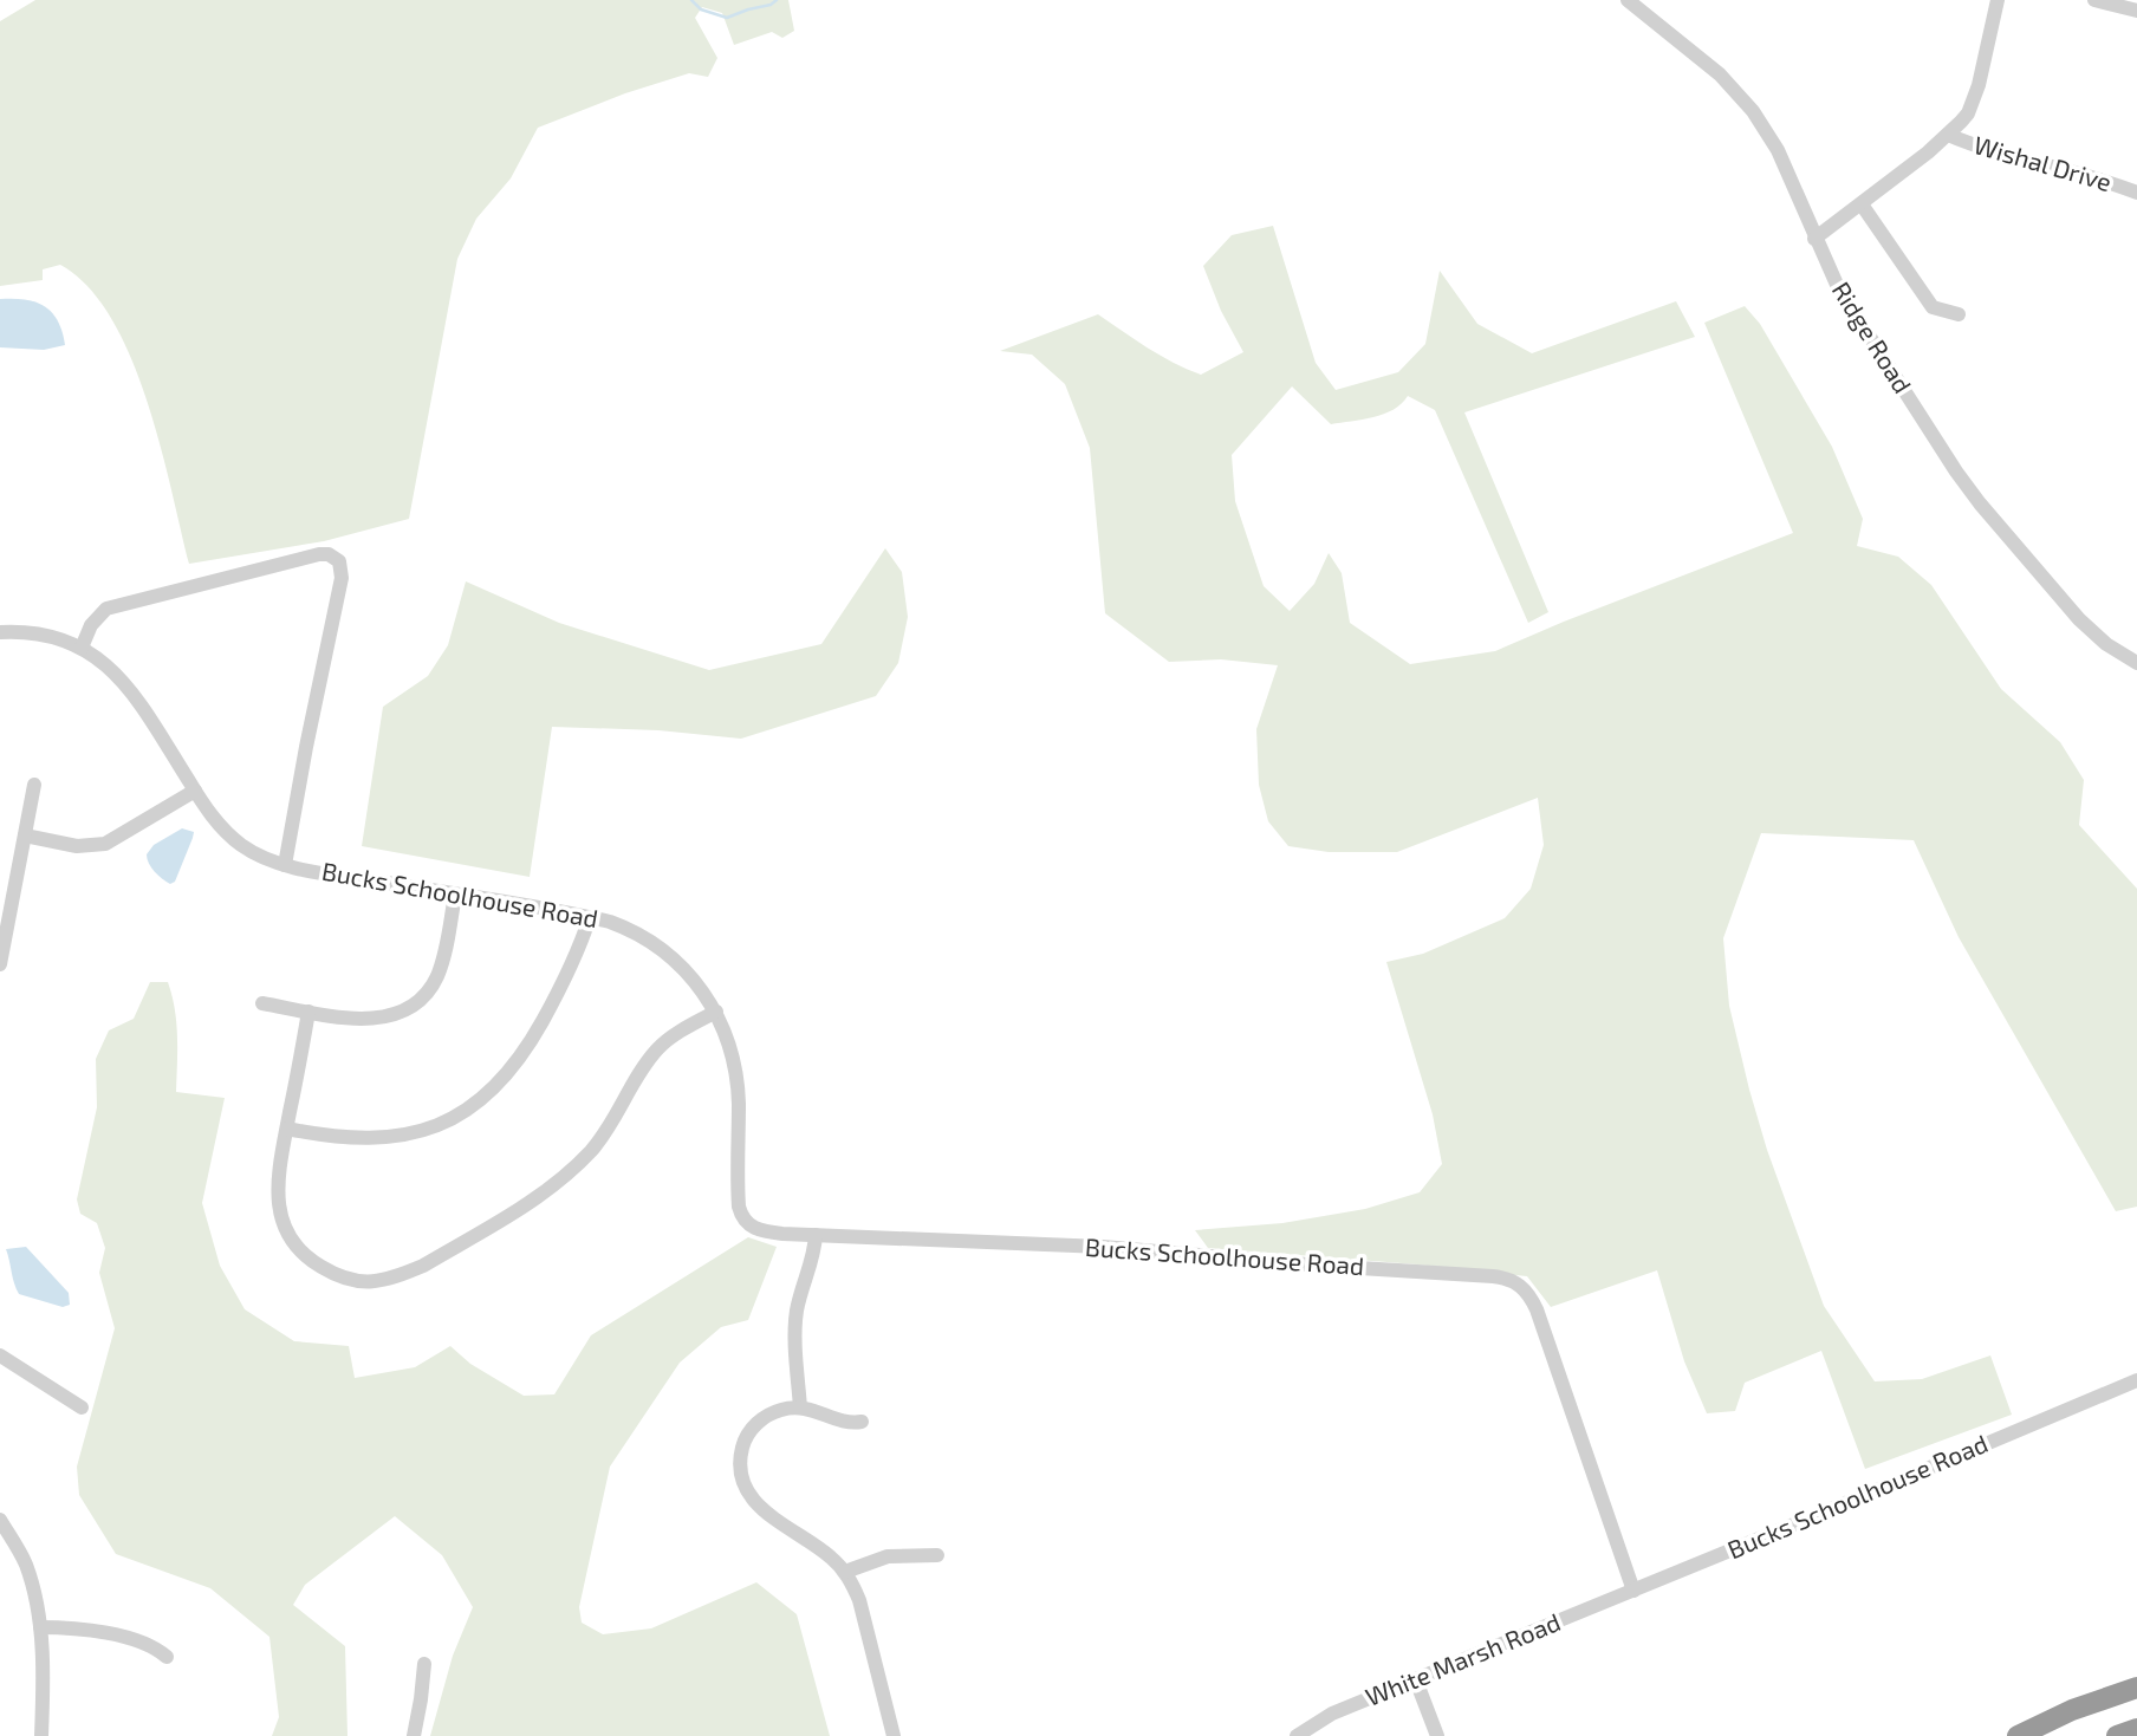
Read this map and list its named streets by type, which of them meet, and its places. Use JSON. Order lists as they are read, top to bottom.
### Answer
{
  "streets": {
    "street": [
      "Wishal Drive",
      "Ridge Road",
      "Bucks Schoolhouse Road",
      "White Marsh Road"
    ]
  },
  "crossings": [
    ["Bucks Schoolhouse Road", "White Marsh Road"]
  ]
}
